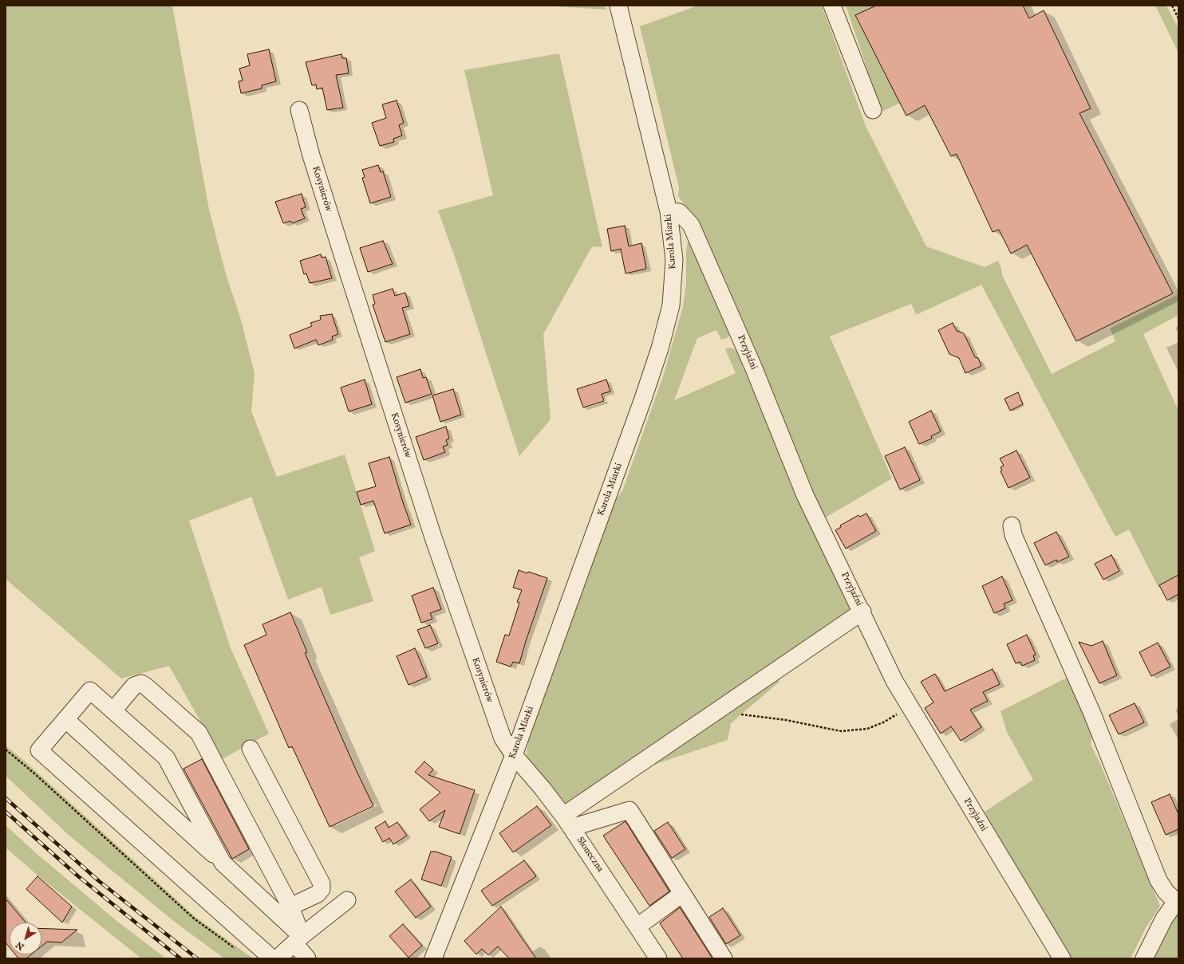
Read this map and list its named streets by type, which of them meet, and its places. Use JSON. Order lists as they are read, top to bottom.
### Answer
{
  "streets": {
    "street": [
      "Kosynierów",
      "Karola Miarki",
      "Przyjaźni",
      "Słoneczna"
    ]
  },
  "crossings": [
    ["Kosynierów", "Karola Miarki"],
    ["Kosynierów", "Słoneczna"],
    ["Karola Miarki", "Przyjaźni"],
    ["Karola Miarki", "Słoneczna"]
  ],
  "north": "bottom left"
}
